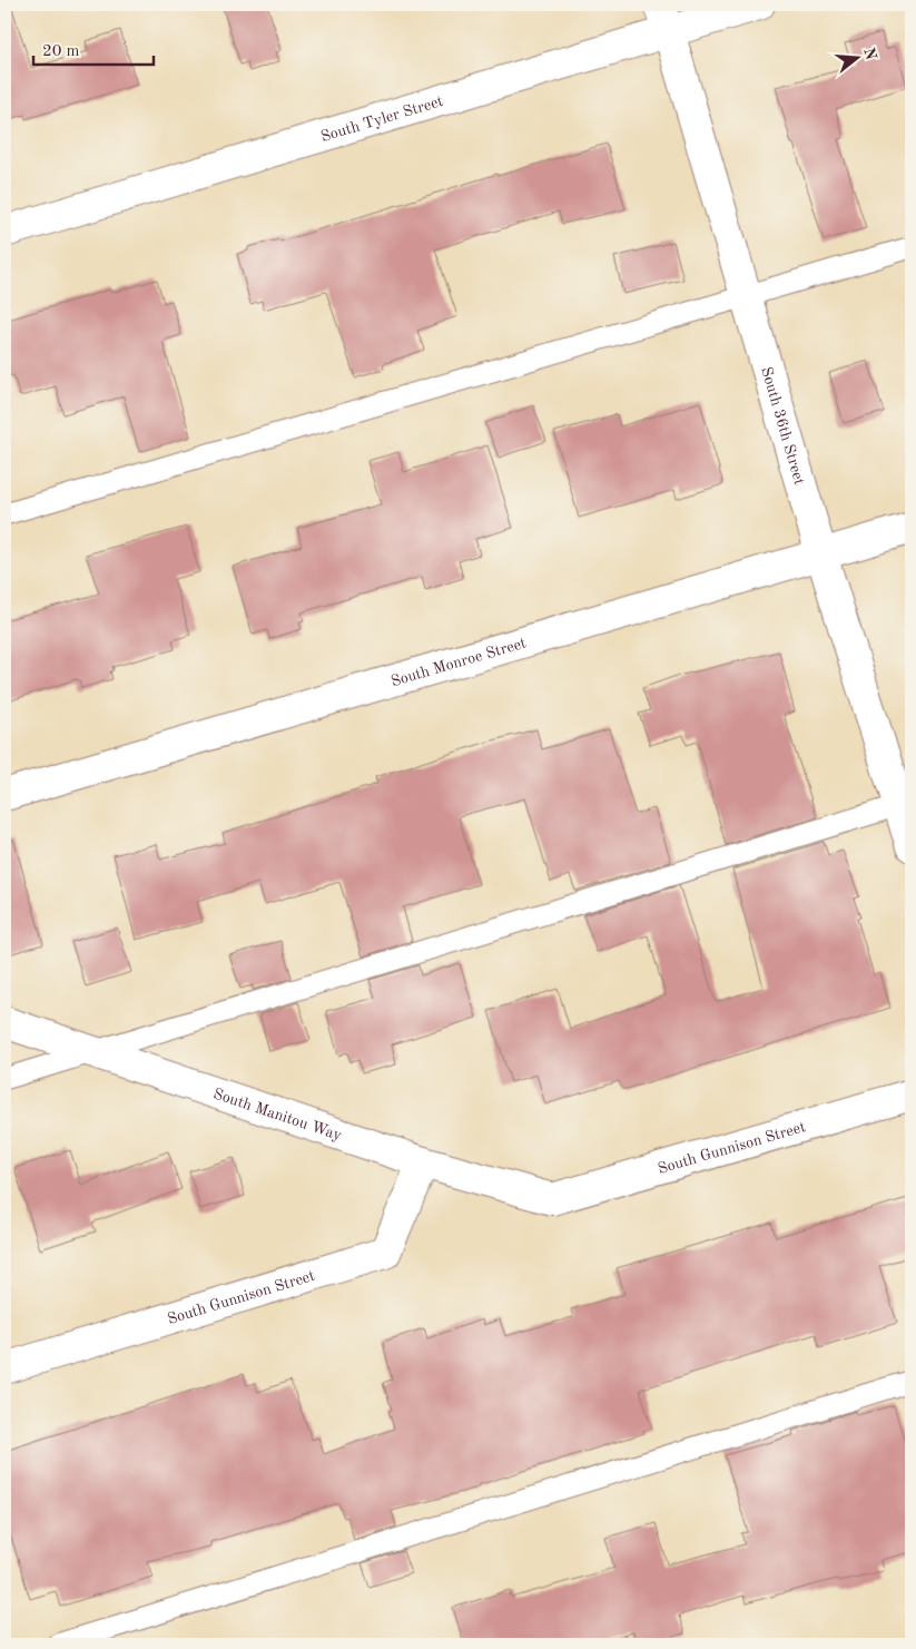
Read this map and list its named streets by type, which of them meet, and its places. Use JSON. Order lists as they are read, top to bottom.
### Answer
{
  "streets": {
    "street": [
      "South Tyler Street",
      "South 36th Street",
      "South Monroe Street",
      "South Manitou Way",
      "South Gunnison Street"
    ]
  },
  "crossings": [
    ["South Tyler Street", "South 36th Street"],
    ["South 36th Street", "South Monroe Street"],
    ["South Manitou Way", "South Gunnison Street"]
  ],
  "scale_bar": "20 m",
  "north": "right"
}
